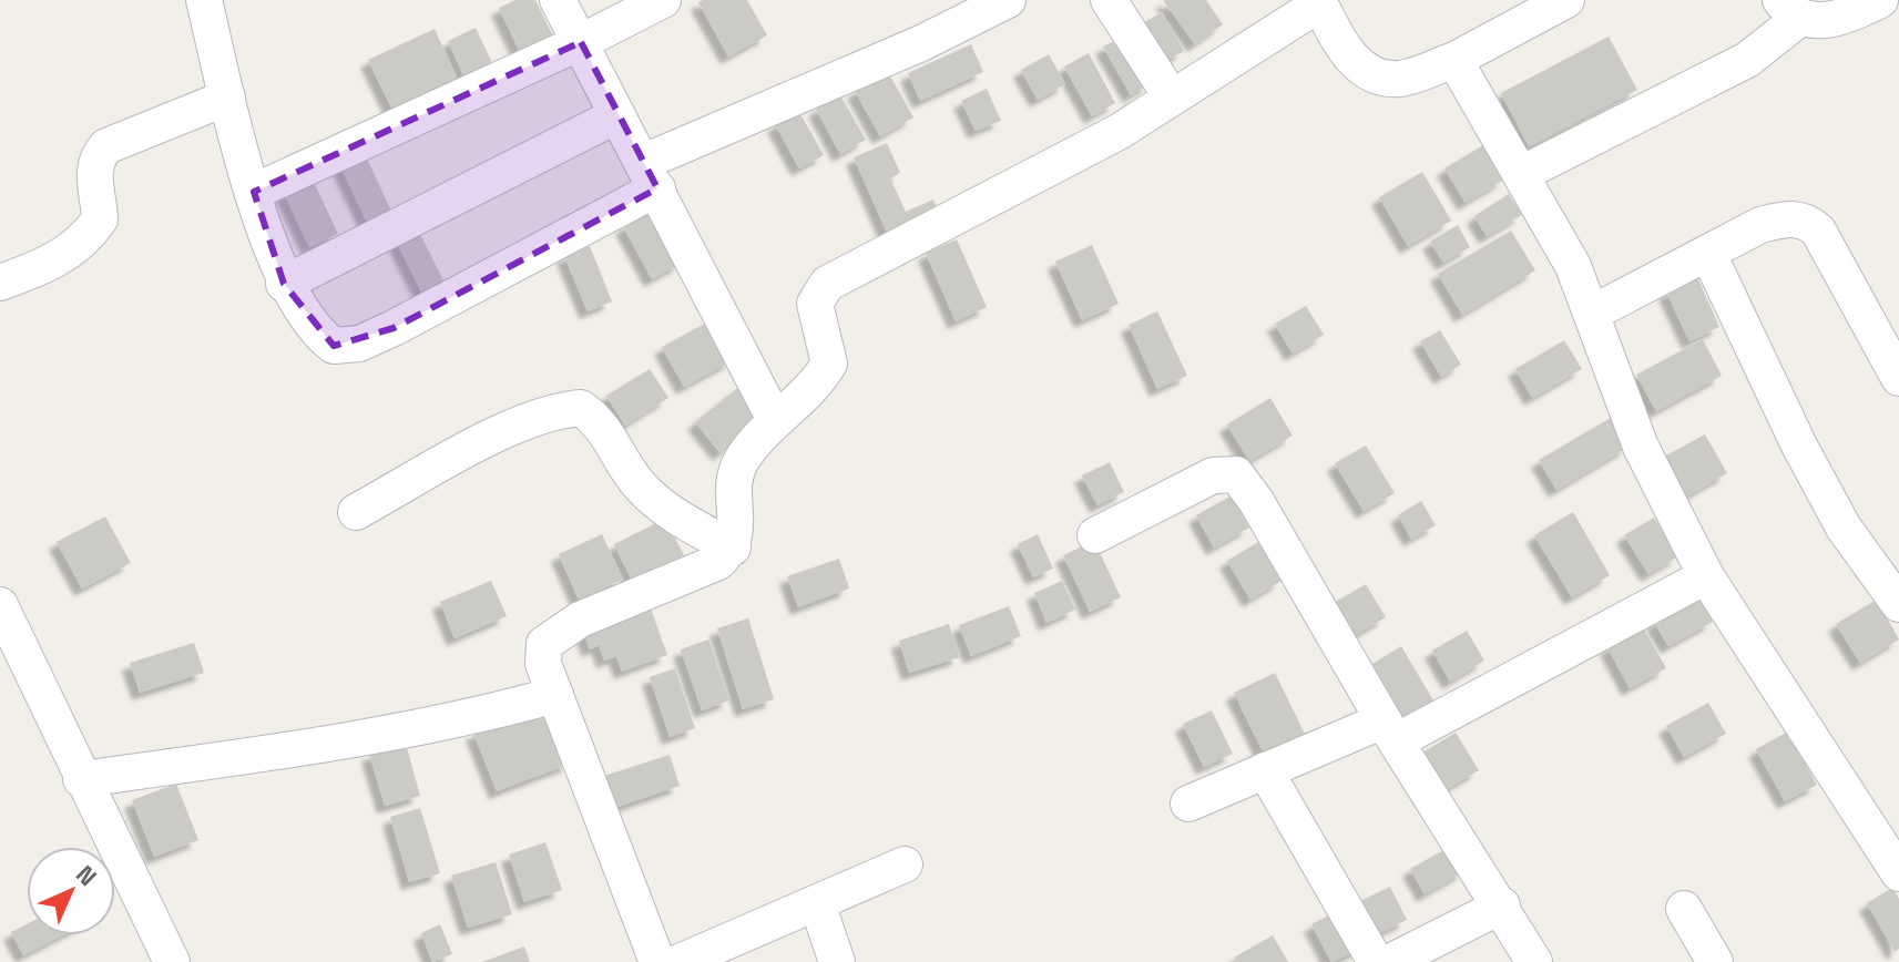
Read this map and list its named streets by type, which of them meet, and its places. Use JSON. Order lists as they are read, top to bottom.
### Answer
{
  "north": "top right"
}
